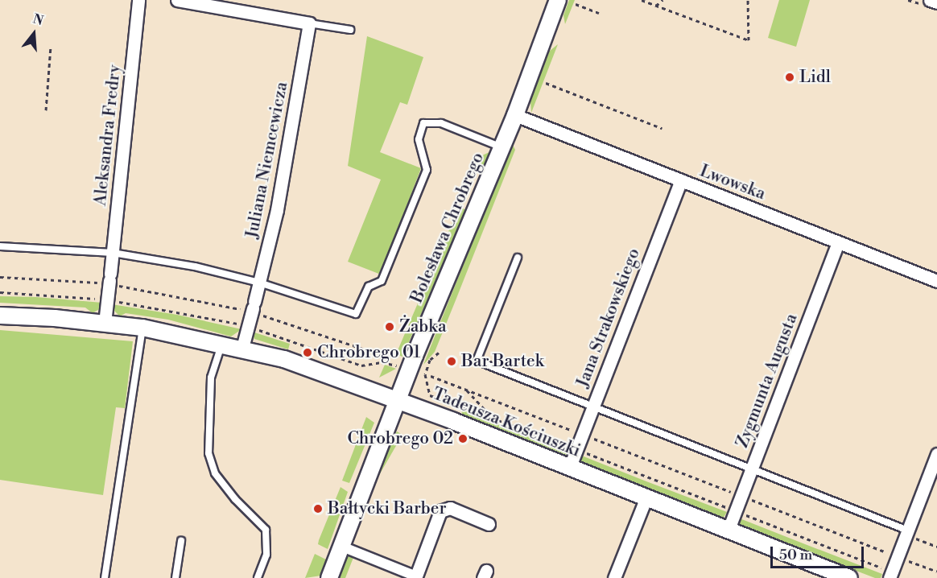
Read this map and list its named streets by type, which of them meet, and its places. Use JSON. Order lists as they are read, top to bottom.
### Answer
{
  "streets": {
    "street": [
      "Aleksandra Fredry",
      "Juliana Niemcewicza",
      "Lwowska",
      "Bolesława Chrobrego",
      "Jana Strakowskiego",
      "Zygmunta Augusta",
      "Tadeusza Kościuszki"
    ]
  },
  "crossings": [
    ["Aleksandra Fredry", "Tadeusza Kościuszki"],
    ["Juliana Niemcewicza", "Tadeusza Kościuszki"],
    ["Lwowska", "Bolesława Chrobrego"],
    ["Lwowska", "Jana Strakowskiego"],
    ["Lwowska", "Zygmunta Augusta"],
    ["Bolesława Chrobrego", "Tadeusza Kościuszki"],
    ["Jana Strakowskiego", "Tadeusza Kościuszki"],
    ["Zygmunta Augusta", "Tadeusza Kościuszki"]
  ],
  "places": [
    "Lidl",
    "Żabka",
    "Chrobrego 01",
    "Bar Bartek",
    "Chrobrego 02",
    "Bałtycki Barber"
  ],
  "scale_bar": "50 m",
  "north": "top"
}
